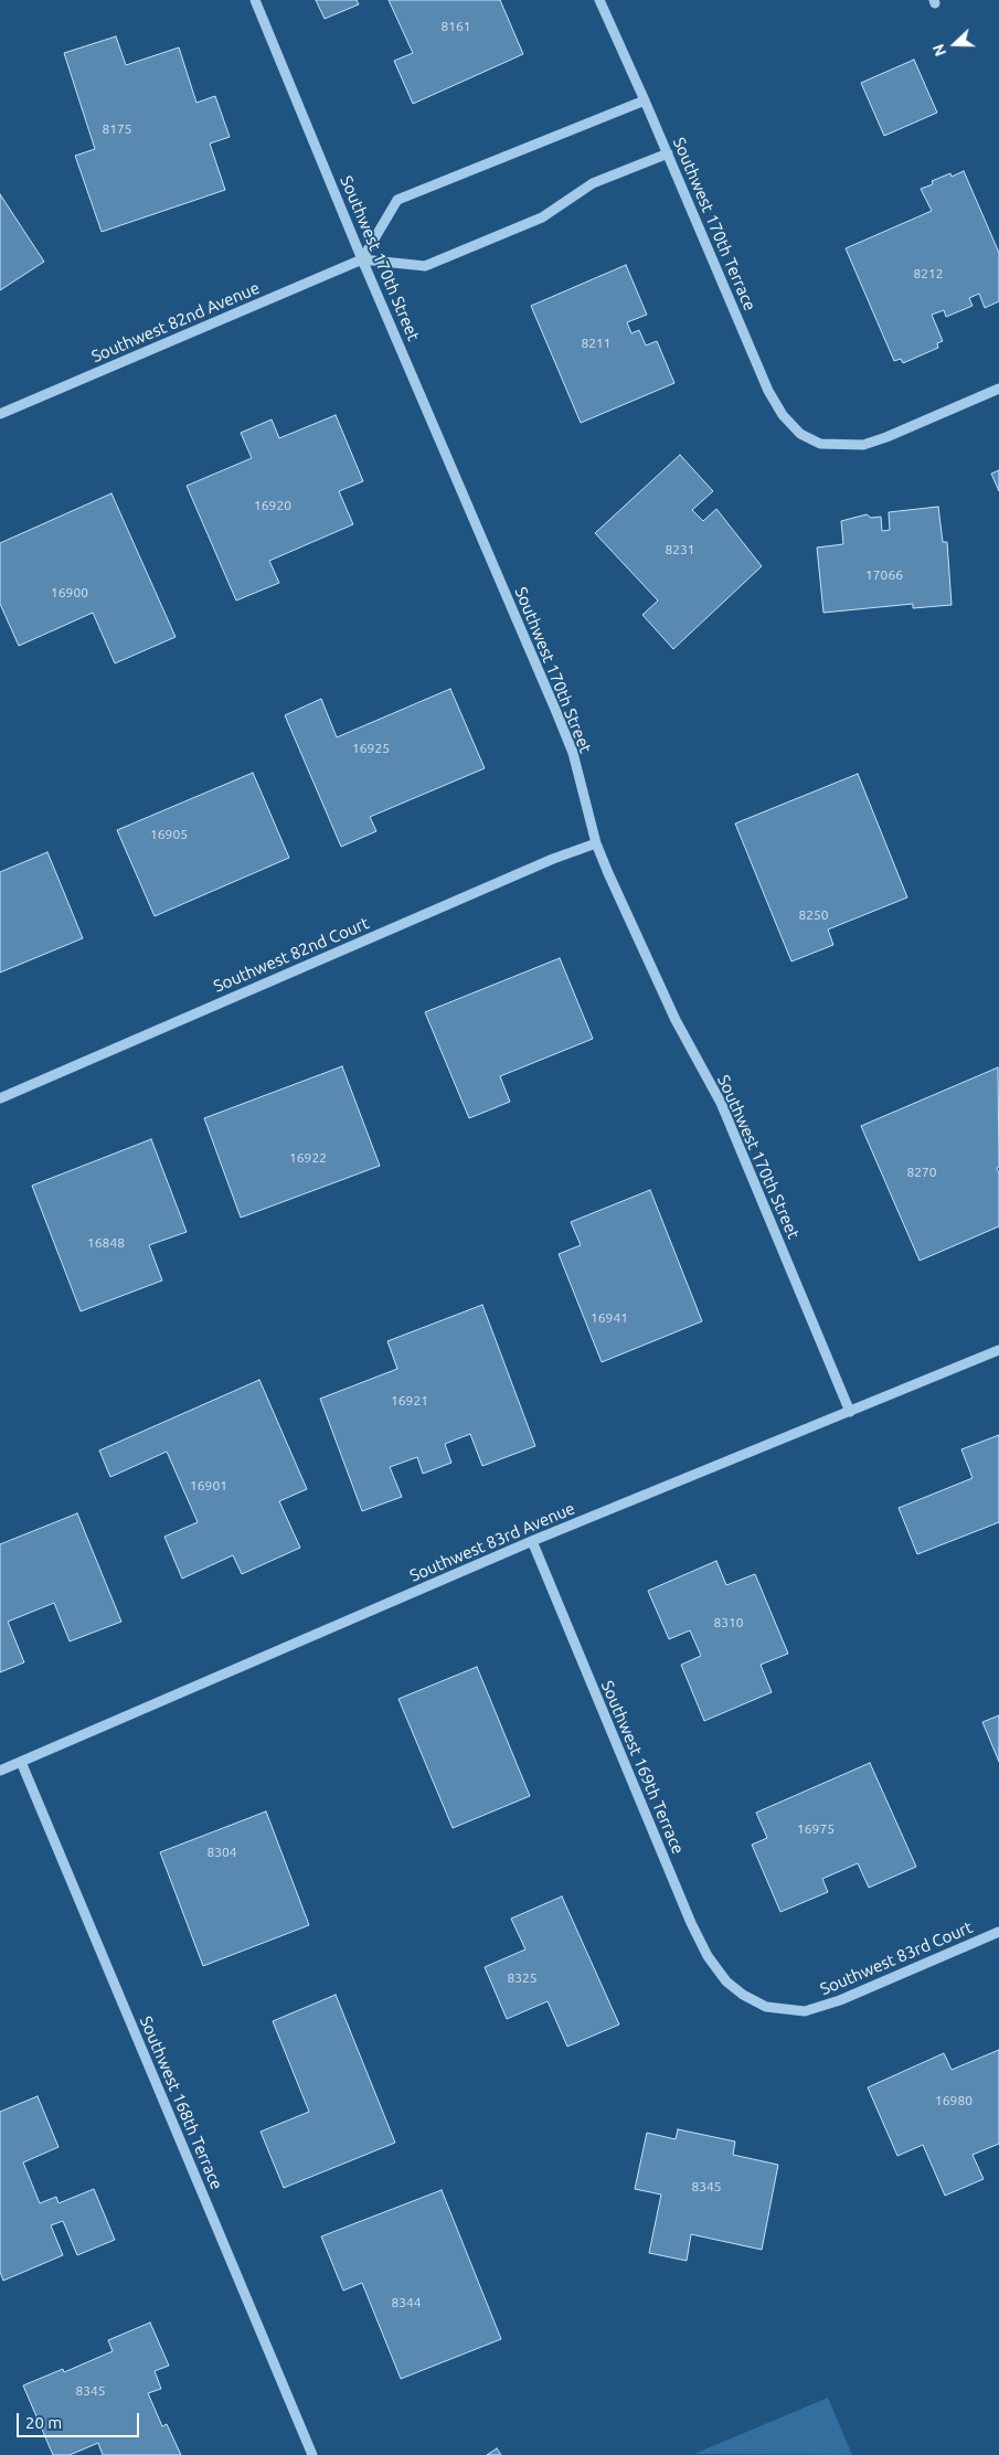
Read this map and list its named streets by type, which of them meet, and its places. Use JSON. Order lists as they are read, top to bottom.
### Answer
{
  "streets": {
    "street": [
      "Southwest 170th Terrace",
      "Southwest 170th Street",
      "Southwest 82nd Avenue",
      "Southwest 82nd Court",
      "Southwest 83rd Avenue",
      "Southwest 169th Terrace",
      "Southwest 83rd Court",
      "Southwest 168th Terrace"
    ]
  },
  "crossings": [
    ["Southwest 170th Terrace", "Southwest 82nd Avenue"],
    ["Southwest 170th Street", "Southwest 82nd Avenue"],
    ["Southwest 170th Street", "Southwest 82nd Court"],
    ["Southwest 170th Street", "Southwest 83rd Avenue"],
    ["Southwest 83rd Avenue", "Southwest 169th Terrace"],
    ["Southwest 83rd Avenue", "Southwest 168th Terrace"],
    ["Southwest 169th Terrace", "Southwest 83rd Court"]
  ],
  "house_numbers": [
    "8161",
    "8175",
    "8212",
    "8211",
    "16920",
    "8231",
    "17066",
    "16900",
    "16925",
    "16905",
    "8250",
    "16922",
    "8270",
    "16848",
    "16941",
    "16921",
    "16901",
    "8310",
    "16975",
    "8304",
    "8325",
    "16980",
    "8345",
    "8344",
    "8345"
  ],
  "scale_bar": "20 m",
  "north": "left"
}
